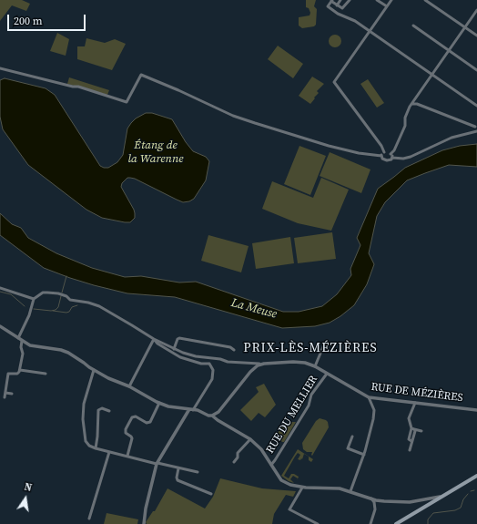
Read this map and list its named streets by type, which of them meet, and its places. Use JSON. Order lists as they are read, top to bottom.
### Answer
{
  "streets": {
    "street": ["RUE DE MÉZIÈRES", "RUE DU MELLIER"]
  },
  "crossings": [
    ["RUE DE MÉZIÈRES", "RUE DU MELLIER"]
  ],
  "districts": ["PRIX-LÈS-MÉZIÈRES"],
  "water": ["Étang de la Warenne", "La Meuse"],
  "scale_bar": "200 m",
  "north": "top"
}
